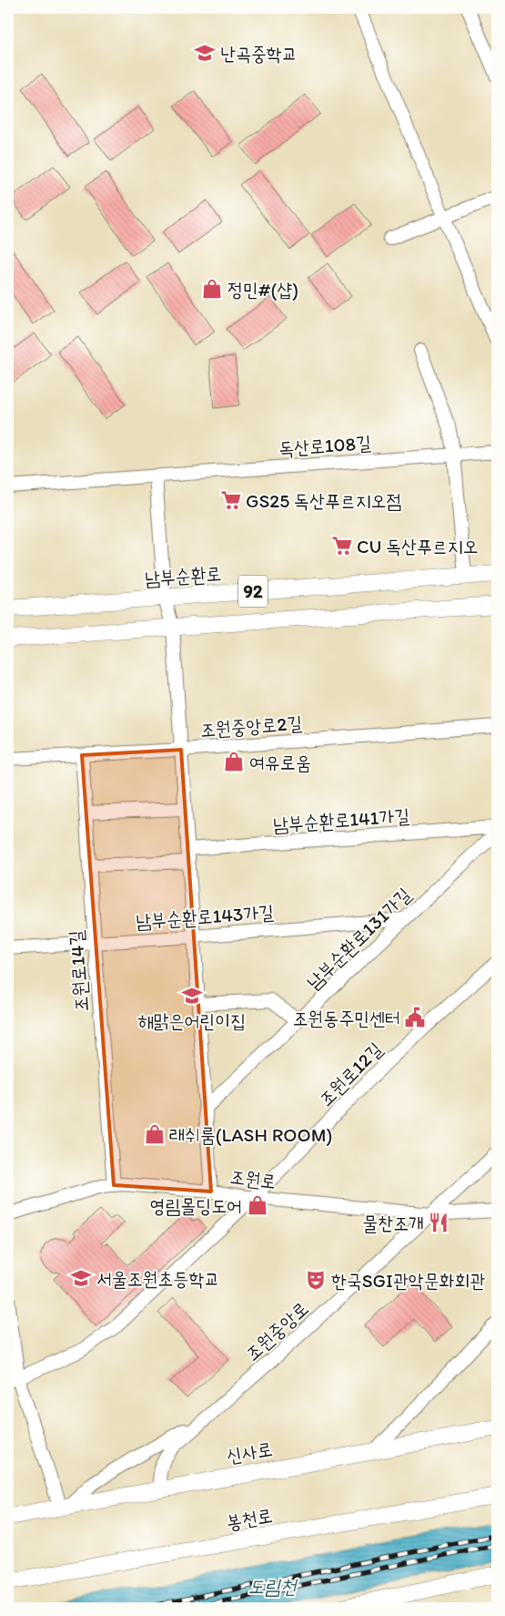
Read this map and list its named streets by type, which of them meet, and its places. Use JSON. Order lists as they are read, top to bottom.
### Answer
{
  "streets": {
    "main road": [
      "남부순환로",
      "92",
      "신사로",
      "봉천로"
    ],
    "street": [
      "독산로108길",
      "조원중앙로2길",
      "남부순환로141가길",
      "남부순환로143가길",
      "남부순환로131가길",
      "조원로14길",
      "조원로12길",
      "조원로",
      "조원중앙로"
    ]
  },
  "crossings": [
    ["조원중앙로2길", "조원로14길"],
    ["남부순환로143가길", "남부순환로131가길"],
    ["남부순환로143가길", "조원로14길"],
    ["조원로14길", "조원로"],
    ["조원로12길", "조원로"],
    ["조원로", "조원중앙로"],
    ["조원중앙로", "신사로"]
  ],
  "water": ["도림천"],
  "places": {
    "school or university": ["난곡중학교", "해맑은어린이집", "서울조원초등학교"],
    "shop": [
      "정민#(샵)",
      "여유로움",
      "래쉬룸(LASH ROOM)",
      "영림몰딩도어"
    ],
    "supermarket": ["GS25 독산푸르지오점", "CU 독산푸르지오"],
    "public building": ["조원동주민센터"],
    "restaurant": ["물찬조개"],
    "theatre": ["한국SGI관악문화회관"]
  }
}
